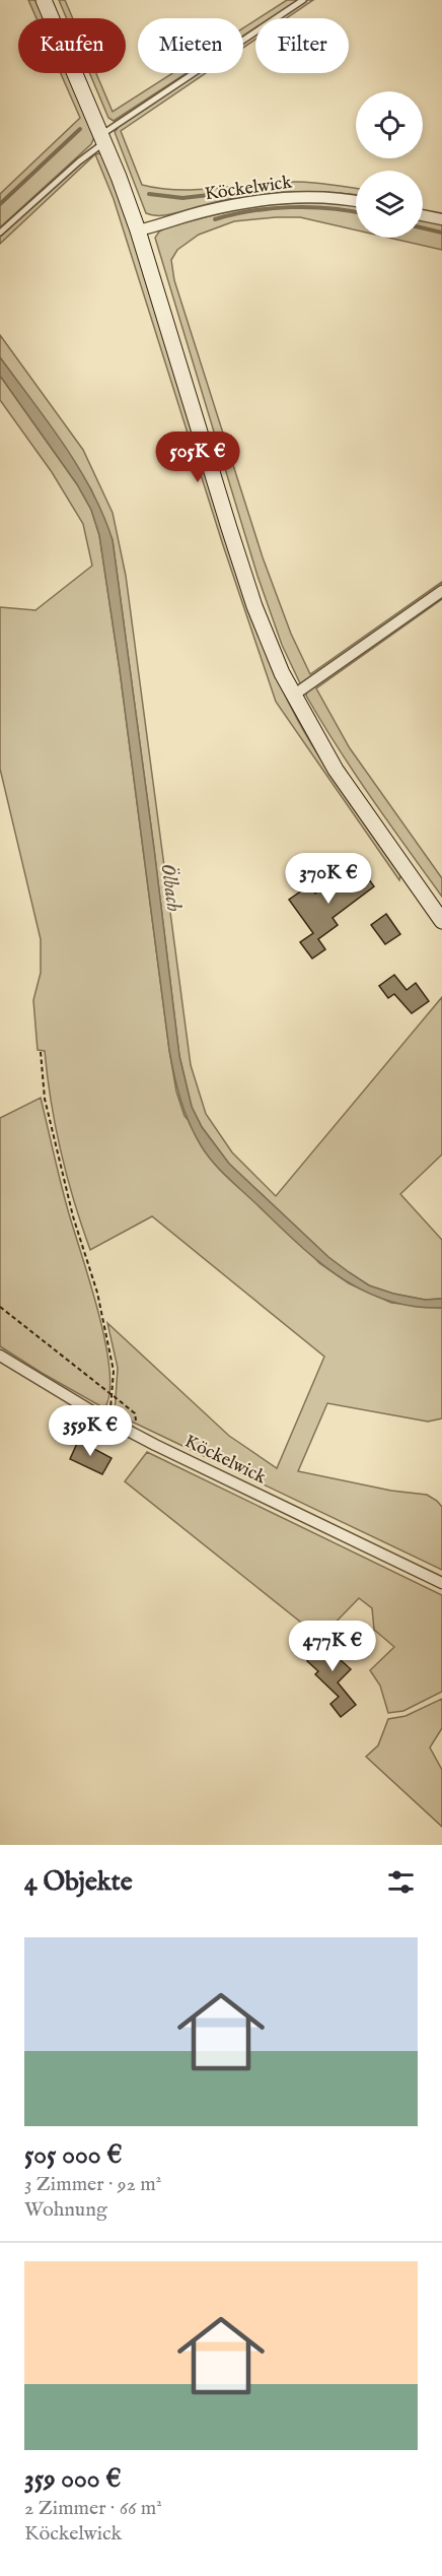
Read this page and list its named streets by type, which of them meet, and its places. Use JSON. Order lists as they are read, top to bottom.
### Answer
{
  "streets": {
    "street": ["Köckelwick"]
  },
  "water": ["Ölbach"],
  "page": {
    "chip": ["Kaufen", "Mieten", "Filter"],
    "price": [
      "505K €",
      "370K €",
      "359K €",
      "477K €"
    ],
    "heading": "4 Objekte",
    "list": [
      {
        "name": "505 000 €",
        "note": "3 Zimmer · 92 m² · Wohnung"
      },
      {
        "name": "359 000 €",
        "note": "2 Zimmer · 66 m² · Köckelwick"
      }
    ]
  }
}
